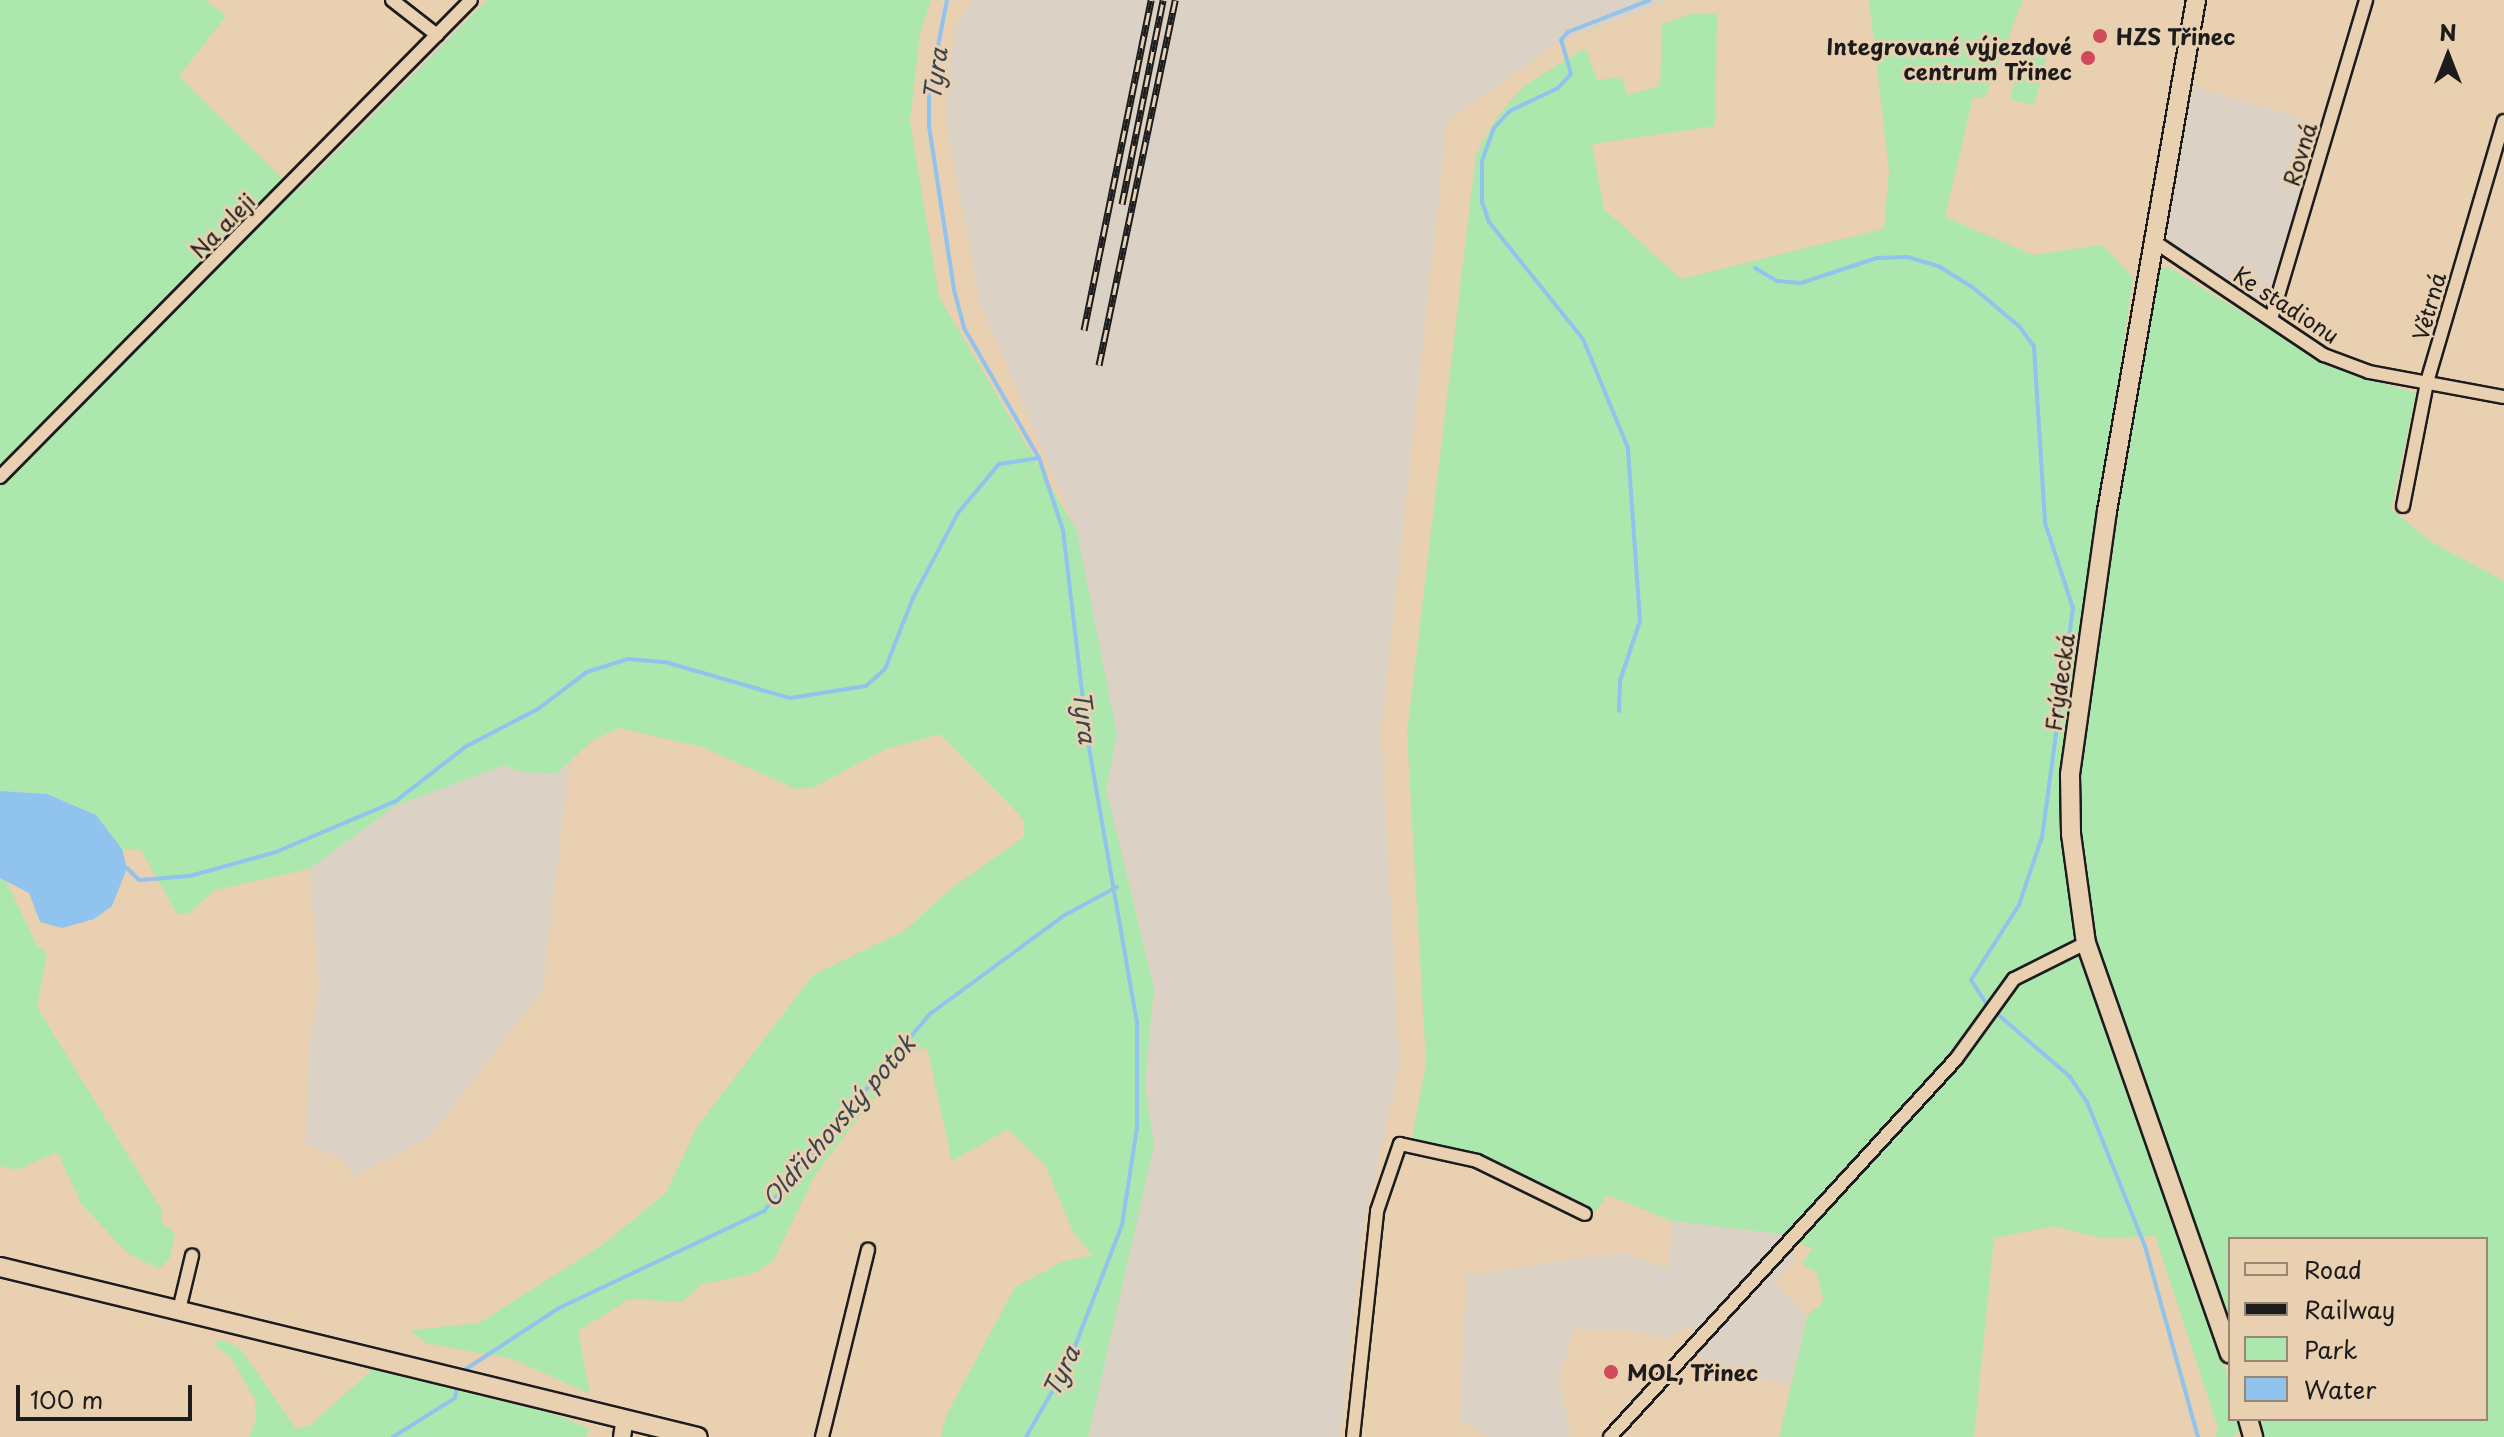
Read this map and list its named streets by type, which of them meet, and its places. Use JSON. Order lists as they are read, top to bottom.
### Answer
{
  "streets": {
    "main road": ["Frýdecká"],
    "street": [
      "Rovná",
      "Na aleji",
      "Ke stadionu",
      "Větrná"
    ]
  },
  "crossings": [
    ["Rovná", "Ke stadionu"],
    ["Ke stadionu", "Větrná"],
    ["Ke stadionu", "Frýdecká"]
  ],
  "water": ["Tyra", "Oldřichovský potok"],
  "places": ["HZS Třinec", "Integrované výjezdové centrum Třinec", "MOL, Třinec"],
  "legend": [
    "Road",
    "Railway",
    "Park",
    "Water"
  ],
  "scale_bar": "100 m",
  "north": "top"
}
